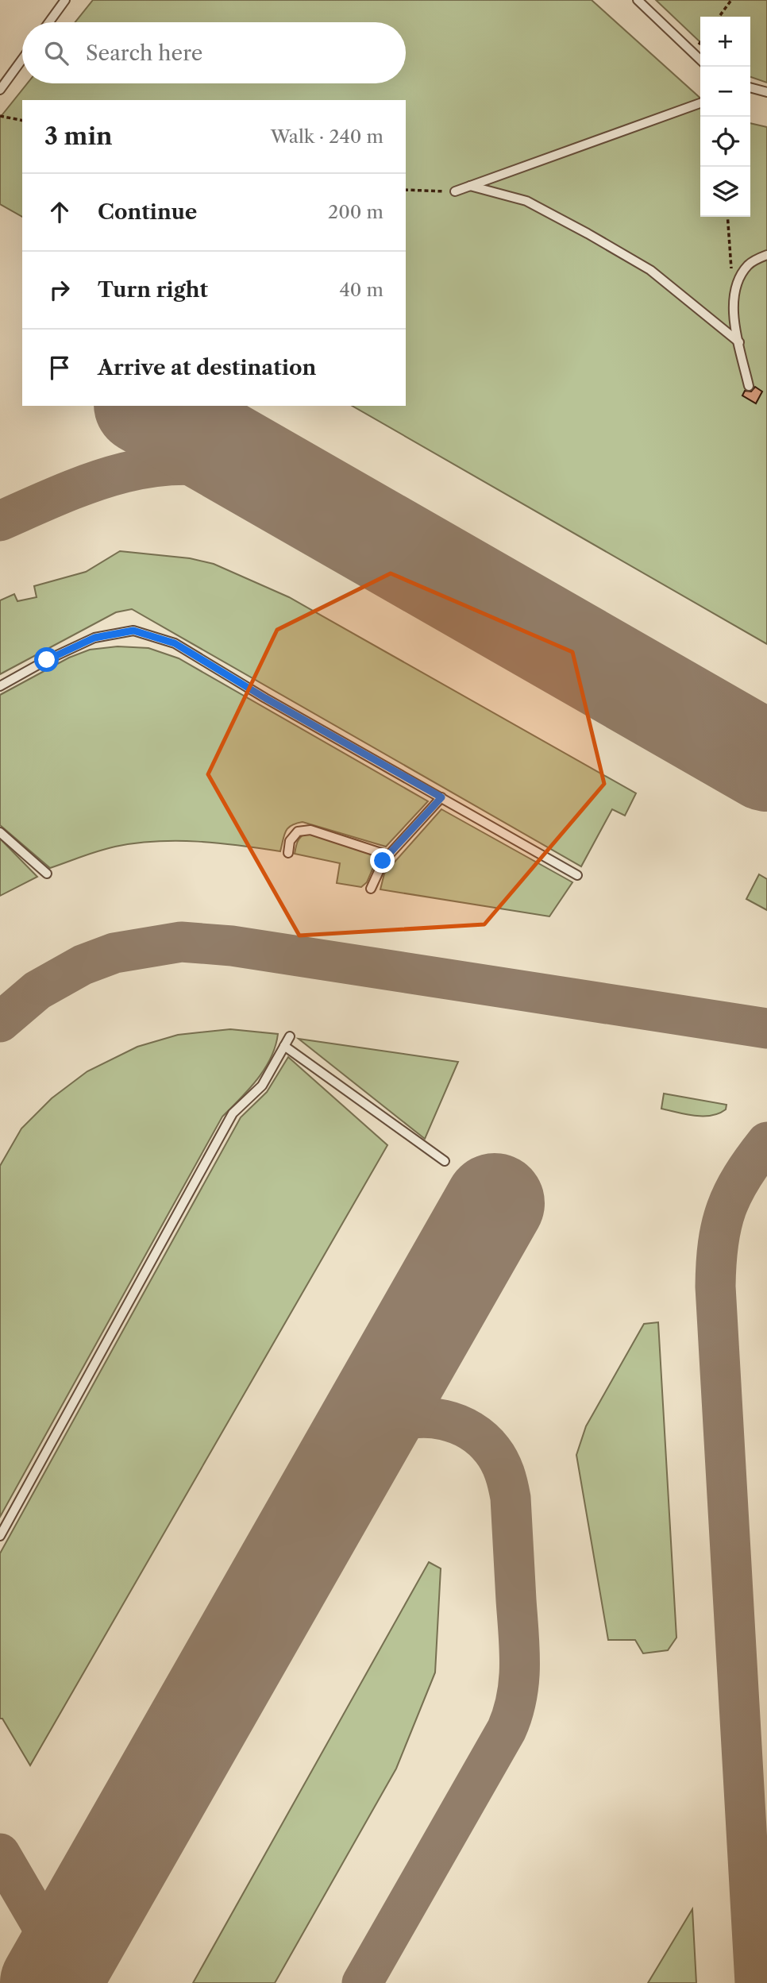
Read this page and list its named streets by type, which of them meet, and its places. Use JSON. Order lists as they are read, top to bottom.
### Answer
{
  "page": {
    "map_buttons": ["+", "−"],
    "search": "Search here",
    "heading": ["3 min", "Walk · 240 m"],
    "list": [
      ["Continue", "200 m"],
      ["Turn right", "40 m"],
      "Arrive at destination"
    ]
  }
}
